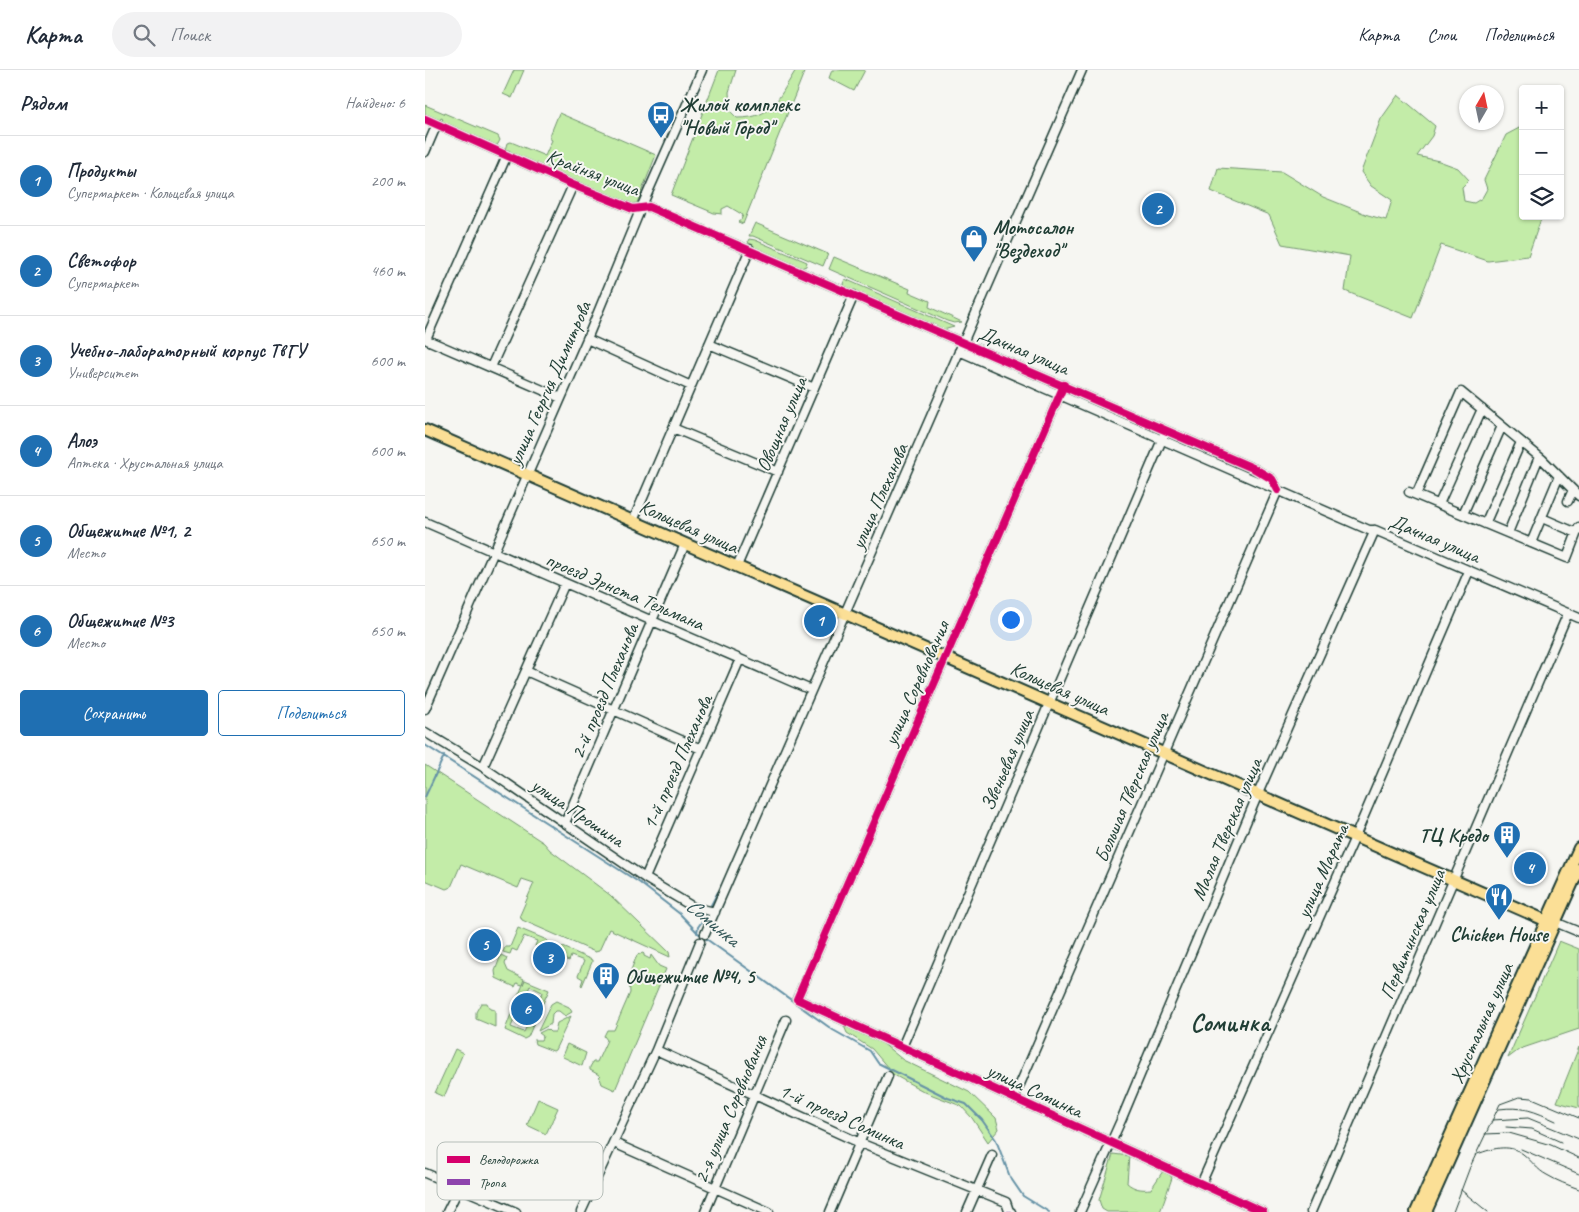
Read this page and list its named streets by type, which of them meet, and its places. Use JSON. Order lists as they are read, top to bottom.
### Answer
{
  "streets": {
    "main road": ["Кольцевая улица", "Хрустальная улица"],
    "street": [
      "Крайняя улица",
      "Дачная улица",
      "улица Георгия Димитрова",
      "Овощная улица",
      "улица Плеханова",
      "проезд Эрнста Тельмана",
      "улица Соревнования",
      "2-й проезд Плеханова",
      "Звеньевая улица",
      "1-й проезд Плеханова",
      "Большая Тверская улица",
      "улица Прошина",
      "Малая Тверская улица",
      "улица Марата",
      "Первитинская улица",
      "улица Соминка",
      "2-я улица Соревнования",
      "1-й проезд Соминка"
    ]
  },
  "crossings": [
    ["Крайняя улица", "Дачная улица"],
    ["Крайняя улица", "улица Георгия Димитрова"],
    ["Дачная улица", "Овощная улица"],
    ["Дачная улица", "улица Плеханова"],
    ["Дачная улица", "улица Соревнования"],
    ["Дачная улица", "Звеньевая улица"],
    ["Дачная улица", "Большая Тверская улица"],
    ["Дачная улица", "Малая Тверская улица"],
    ["Дачная улица", "улица Марата"],
    ["Дачная улица", "Первитинская улица"],
    ["улица Георгия Димитрова", "Кольцевая улица"],
    ["улица Георгия Димитрова", "проезд Эрнста Тельмана"],
    ["Овощная улица", "Кольцевая улица"],
    ["улица Плеханова", "Кольцевая улица"],
    ["улица Плеханова", "проезд Эрнста Тельмана"],
    ["улица Плеханова", "улица Прошина"],
    ["улица Плеханова", "1-й проезд Соминка"],
    ["Кольцевая улица", "улица Соревнования"],
    ["Кольцевая улица", "2-й проезд Плеханова"],
    ["Кольцевая улица", "Звеньевая улица"],
    ["Кольцевая улица", "Большая Тверская улица"],
    ["Кольцевая улица", "Малая Тверская улица"],
    ["Кольцевая улица", "улица Марата"],
    ["Кольцевая улица", "Первитинская улица"],
    ["Кольцевая улица", "Хрустальная улица"],
    ["проезд Эрнста Тельмана", "2-й проезд Плеханова"],
    ["проезд Эрнста Тельмана", "1-й проезд Плеханова"],
    ["улица Соревнования", "улица Соминка"],
    ["2-й проезд Плеханова", "улица Прошина"],
    ["Звеньевая улица", "улица Соминка"],
    ["1-й проезд Плеханова", "улица Прошина"],
    ["Большая Тверская улица", "улица Соминка"],
    ["Малая Тверская улица", "улица Соминка"],
    ["улица Марата", "улица Соминка"],
    ["2-я улица Соревнования", "1-й проезд Соминка"]
  ],
  "districts": ["Соминка"],
  "water": ["Соминка"],
  "places": {
    "bus stop": ["Жилой комплекс \"Новый Город\""],
    "shop": ["Мотосалон \"Вездеход\""],
    "building": ["ТЦ Кредо", "Общежитие №4, 5"],
    "restaurant": ["Chicken House"]
  },
  "legend": ["Велодорожка", "Тропа"],
  "north": "top",
  "page": {
    "header": "Карта",
    "search": "Поиск",
    "nav": ["Карта", "Слои", "Поделиться"],
    "heading": ["Рядом", "Найдено: 6"],
    "map_buttons": ["+", "−"],
    "list": [
      {
        "mark": "1",
        "name": "Продукты",
        "note": "Супермаркет · Кольцевая улица",
        "value": "200 m"
      },
      {
        "mark": "2",
        "name": "Светофор",
        "note": "Супермаркет",
        "value": "460 m"
      },
      {
        "mark": "3",
        "name": "Учебно-лабораторный корпус ТвГУ",
        "note": "Университет",
        "value": "600 m"
      },
      {
        "mark": "4",
        "name": "Алоэ",
        "note": "Аптека · Хрустальная улица",
        "value": "600 m"
      },
      {
        "mark": "5",
        "name": "Общежитие №1, 2",
        "note": "Место",
        "value": "650 m"
      },
      {
        "mark": "6",
        "name": "Общежитие №3",
        "note": "Место",
        "value": "650 m"
      }
    ],
    "pins": [
      "2",
      "1",
      "4",
      "5",
      "3",
      "6"
    ],
    "buttons": ["Сохранить", "Поделиться"]
  }
}
